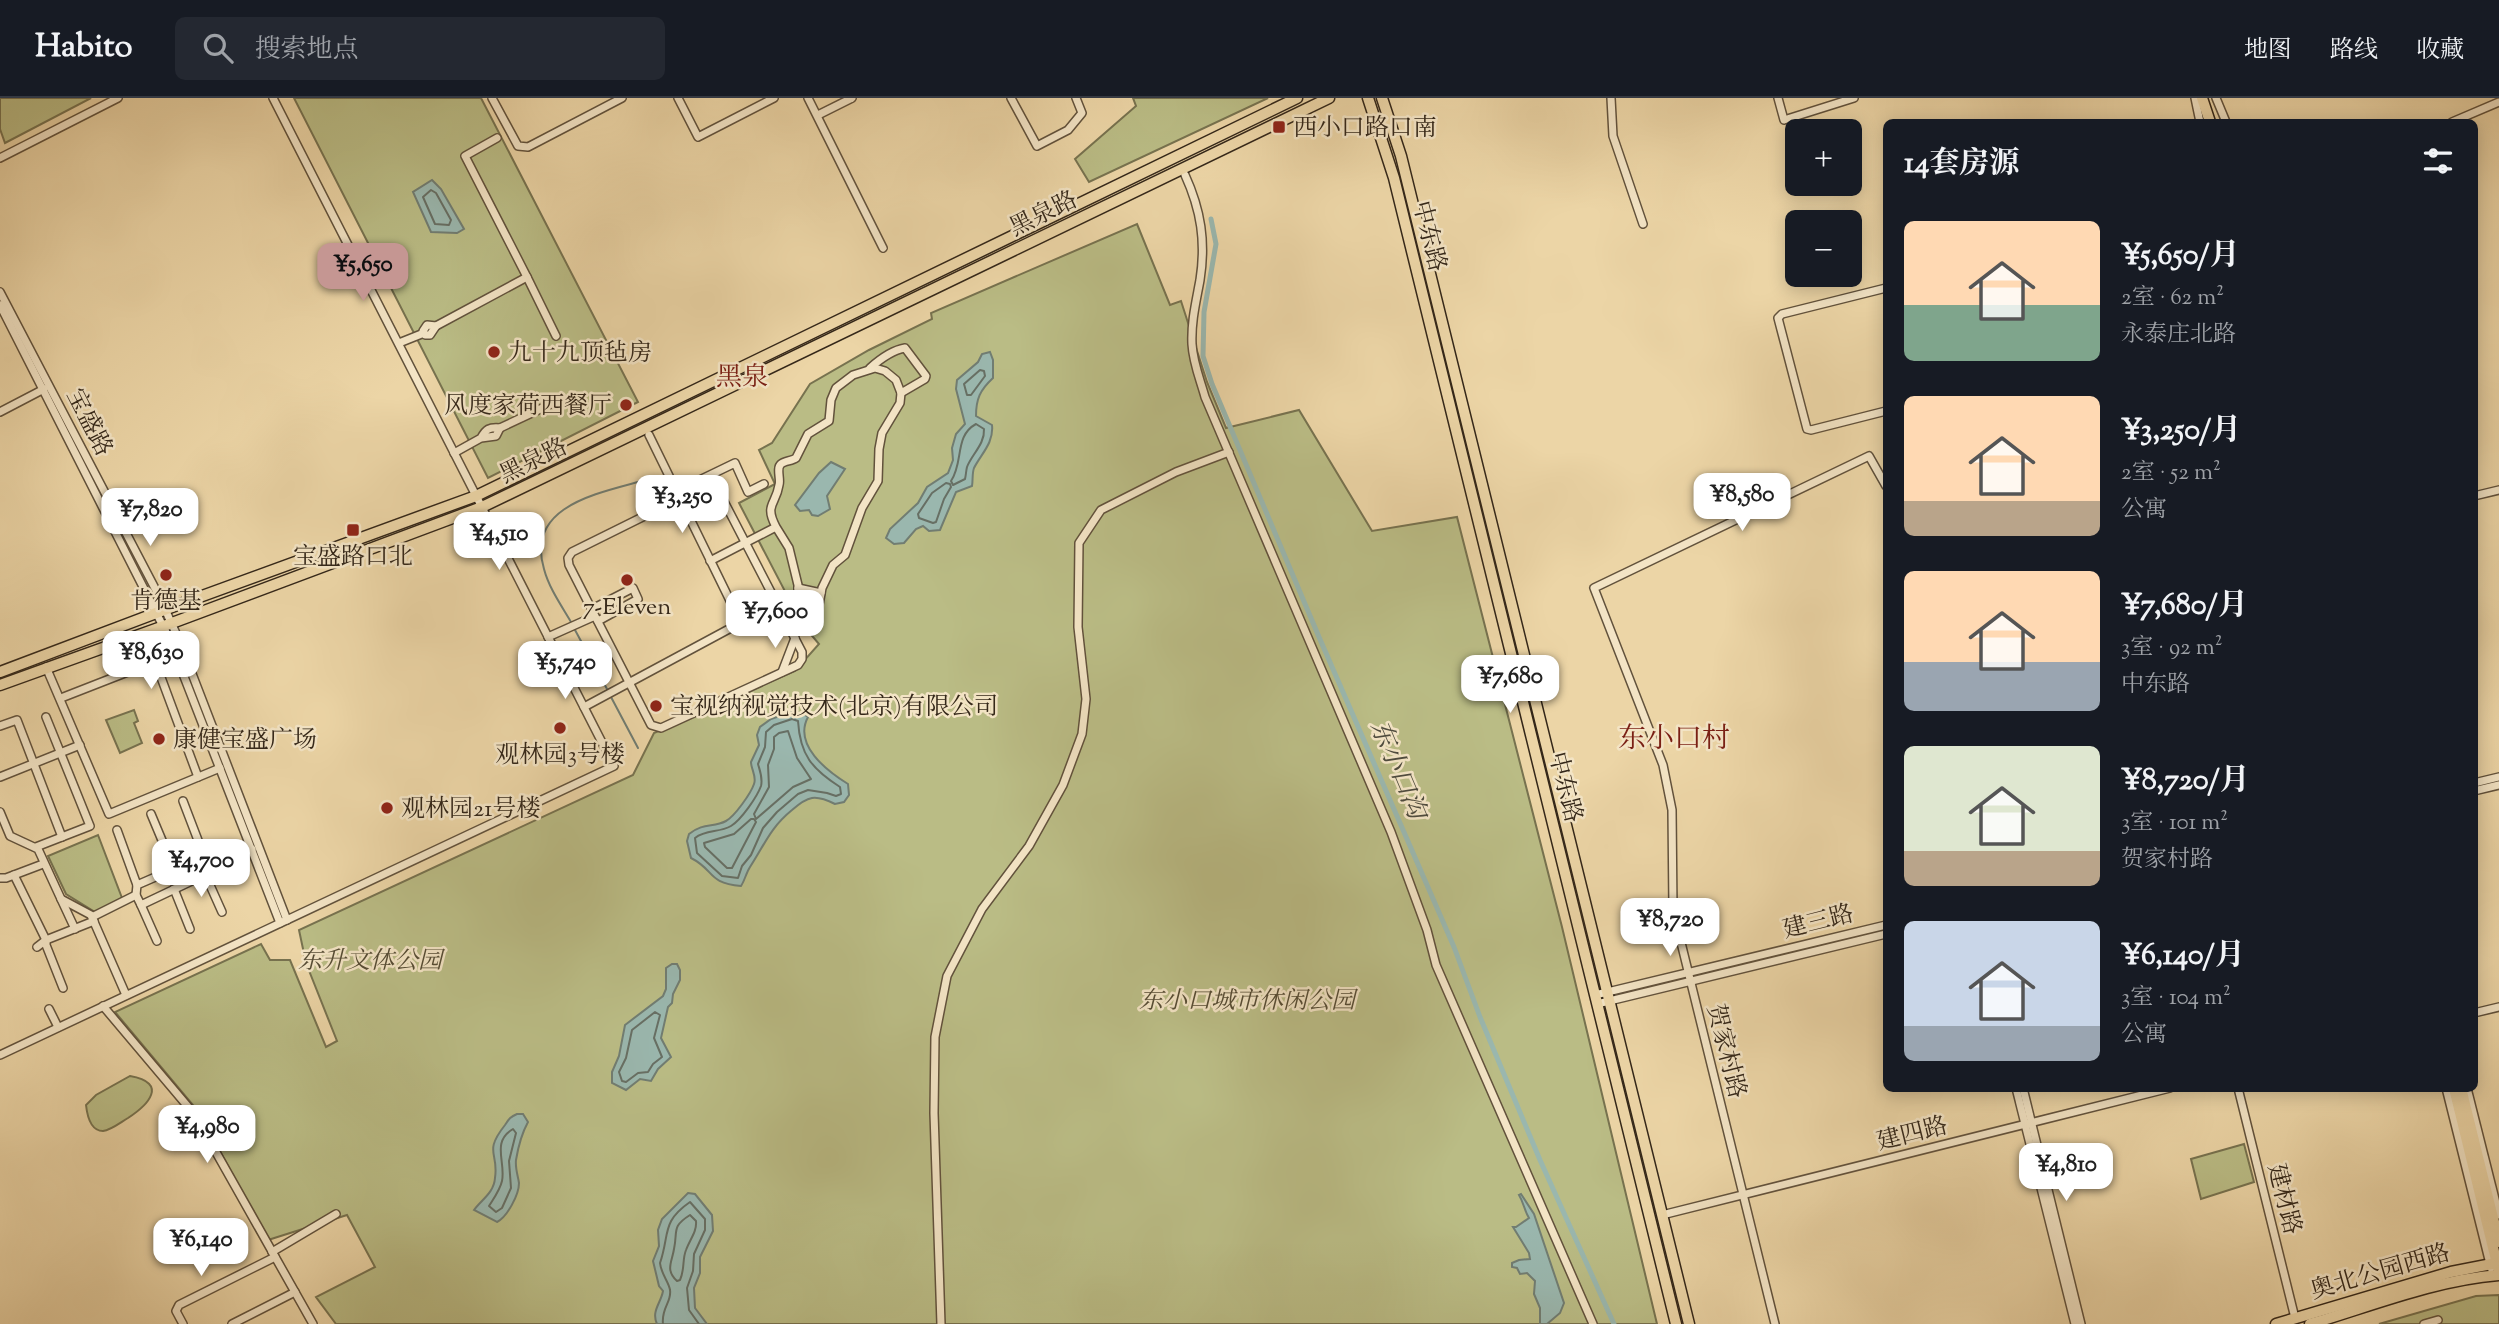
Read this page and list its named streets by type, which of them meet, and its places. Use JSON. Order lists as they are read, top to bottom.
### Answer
{
  "streets": {
    "main road": ["黑泉路", "中东路", "奥北公园西路"],
    "street": [
      "宝盛路",
      "建三路",
      "贺家村路",
      "建四路",
      "建材路"
    ]
  },
  "crossings": [
    ["黑泉路", "宝盛路"],
    ["中东路", "建三路"],
    ["中东路", "建四路"],
    ["建三路", "贺家村路"],
    ["贺家村路", "建四路"],
    ["建材路", "奥北公园西路"]
  ],
  "districts": ["黑泉", "东小口村"],
  "water": ["东小口沟"],
  "parks": ["东升文体公园", "东小口城市休闲公园"],
  "places": {
    "transit": ["西小口路口南", "宝盛路口北"],
    "other": [
      "九十九顶毡房",
      "风度家荷西餐厅",
      "肯德基",
      "7-Eleven",
      "宝视纳视觉技术(北京)有限公司",
      "观林园3号楼",
      "康健宝盛广场",
      "观林园21号楼"
    ]
  },
  "page": {
    "header": "Habito",
    "search": "搜索地点",
    "nav": ["地图", "路线", "收藏"],
    "map_buttons": ["+", "−"],
    "heading": "14套房源",
    "list": [
      {
        "name": "¥5,650/月",
        "note": "2室 · 62 m² · 永泰庄北路"
      },
      {
        "name": "¥3,250/月",
        "note": "2室 · 52 m² · 公寓"
      },
      {
        "name": "¥7,680/月",
        "note": "3室 · 92 m² · 中东路"
      },
      {
        "name": "¥8,720/月",
        "note": "3室 · 101 m² · 贺家村路"
      },
      {
        "name": "¥6,140/月",
        "note": "3室 · 104 m² · 公寓"
      }
    ],
    "price": [
      "¥5,650",
      "¥8,580",
      "¥3,250",
      "¥7,820",
      "¥4,510",
      "¥7,600",
      "¥8,630",
      "¥5,740",
      "¥7,680",
      "¥4,700",
      "¥8,720",
      "¥4,980",
      "¥4,810",
      "¥6,140"
    ]
  }
}
